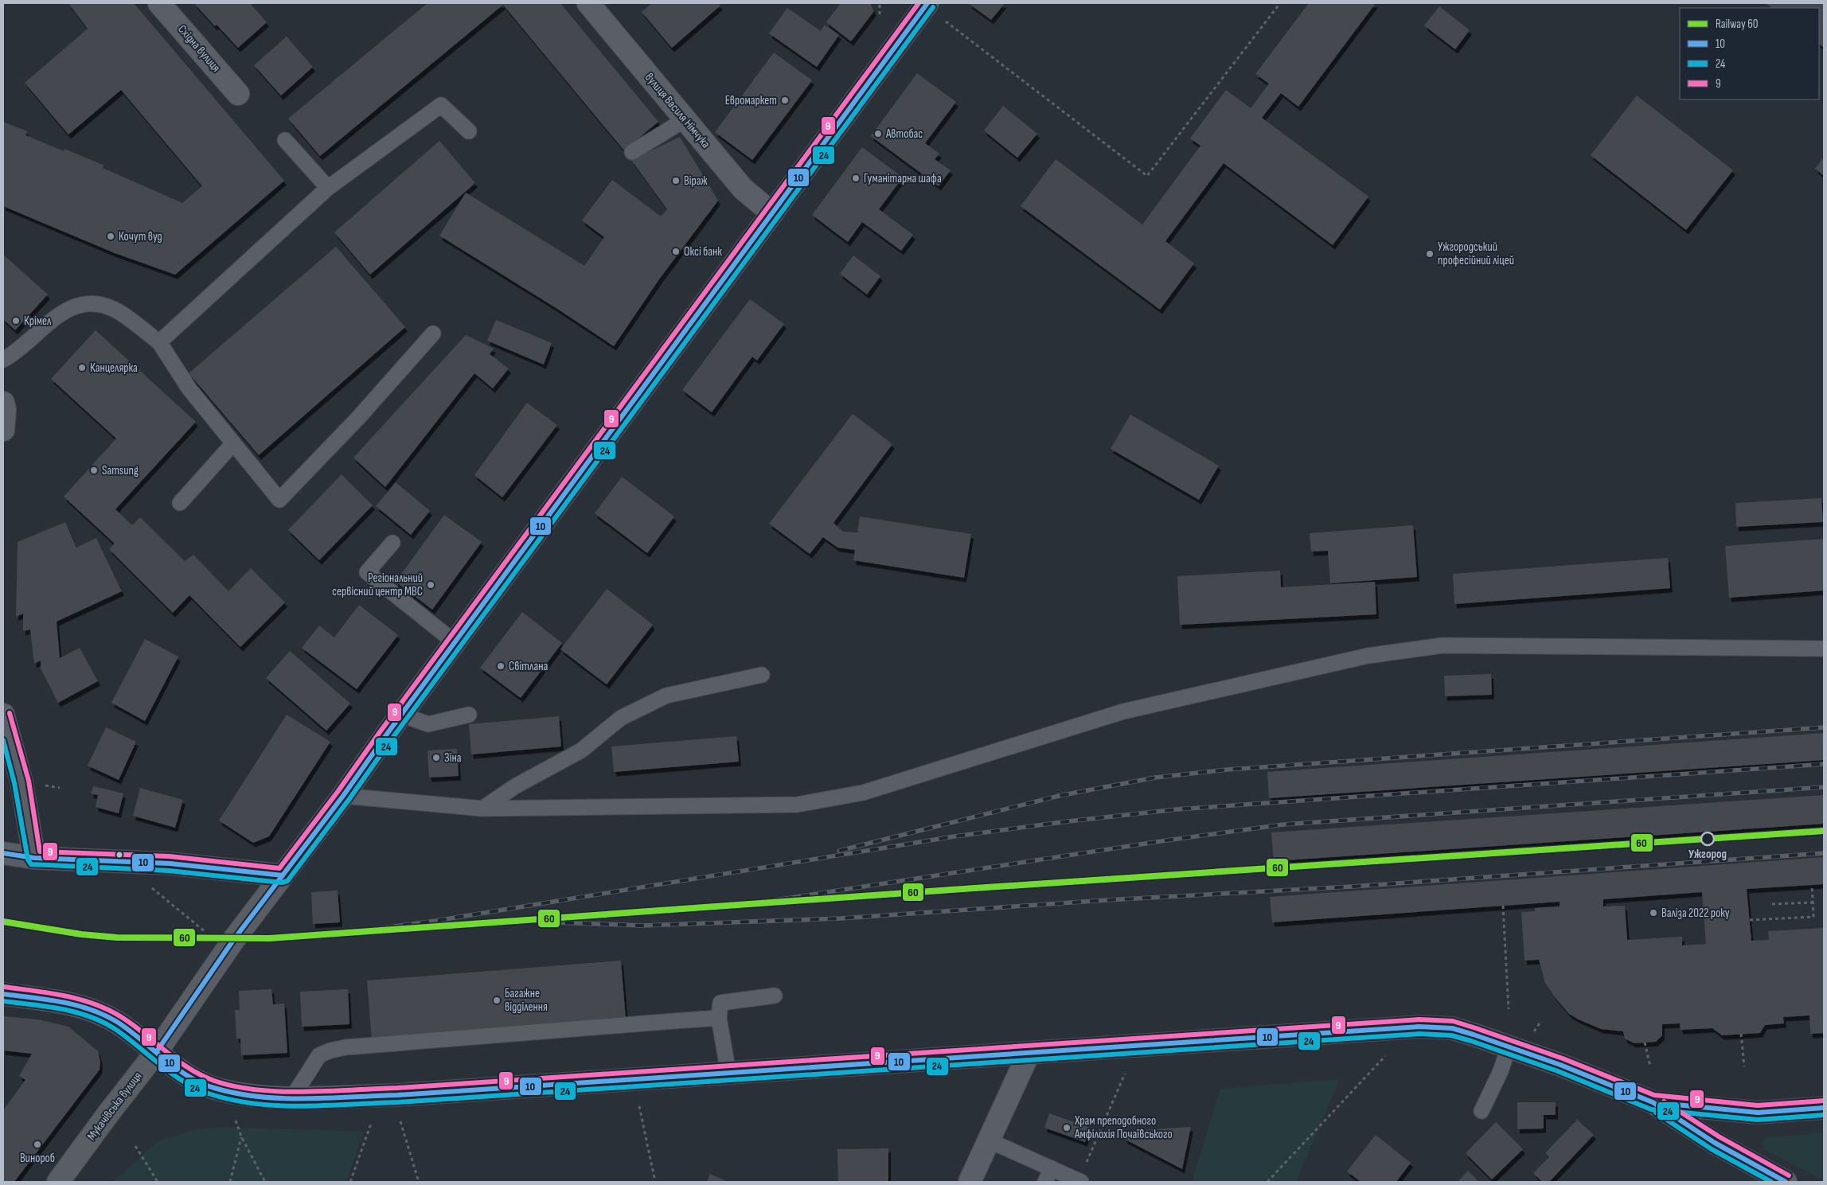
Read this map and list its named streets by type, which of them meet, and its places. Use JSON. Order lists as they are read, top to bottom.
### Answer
{
  "streets": {
    "main road": ["Мукачівська вулиця"],
    "street": ["Східна вулиця", "вулиця Василя Німчука"]
  },
  "crossings": [
    ["вулиця Василя Німчука", "Мукачівська вулиця"]
  ],
  "places": [
    "Евромаркет",
    "Автобас",
    "Гуманітарна шафа",
    "Віраж",
    "Кочут вуд",
    "Оксі банк",
    "Ужгородський професійний ліцей",
    "Крімел",
    "Канцелярка",
    "Samsung",
    "Регіональний сервісний центр МВС",
    "Світлана",
    "Зіна",
    "Ужгород",
    "Валіза 2022 року",
    "Багажне відділення",
    "Храм преподобного Амфілохія Почаївського",
    "Винороб"
  ],
  "lines": [
    "transit line 10",
    "transit line 9",
    "transit line 24",
    "rail line 60"
  ],
  "legend": [
    "Railway 60",
    "10",
    "24",
    "9"
  ]
}
